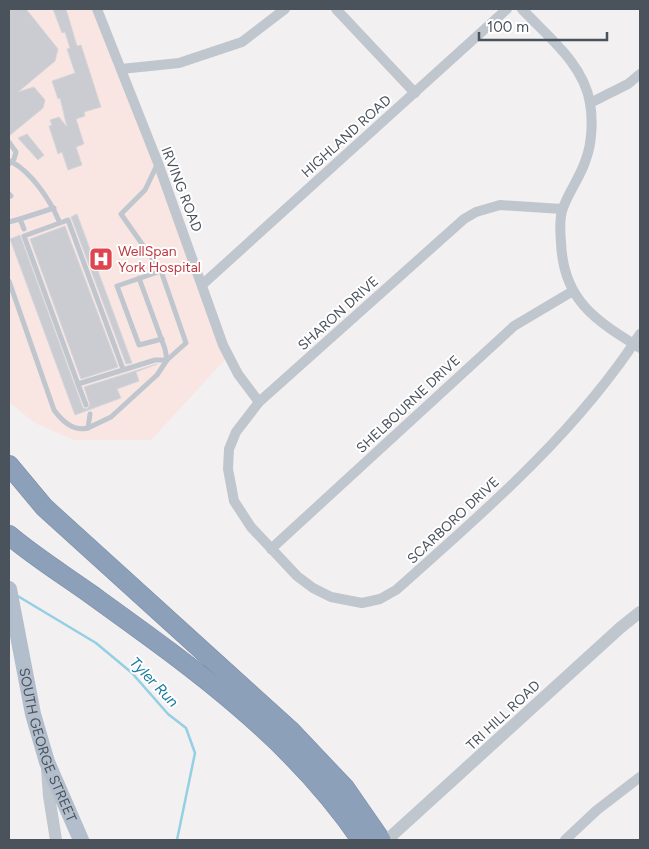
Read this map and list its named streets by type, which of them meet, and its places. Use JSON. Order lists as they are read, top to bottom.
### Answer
{
  "streets": {
    "main road": ["SOUTH GEORGE STREET"],
    "street": [
      "HIGHLAND ROAD",
      "IRVING ROAD",
      "SHARON DRIVE",
      "SHELBOURNE DRIVE",
      "SCARBORO DRIVE",
      "TRI HILL ROAD"
    ]
  },
  "crossings": [
    ["HIGHLAND ROAD", "IRVING ROAD"],
    ["IRVING ROAD", "SHARON DRIVE"],
    ["SHARON DRIVE", "SCARBORO DRIVE"],
    ["SHELBOURNE DRIVE", "SCARBORO DRIVE"]
  ],
  "water": ["Tyler Run"],
  "places": {
    "hospital": ["WellSpan York Hospital"]
  },
  "scale_bar": "100 m"
}
